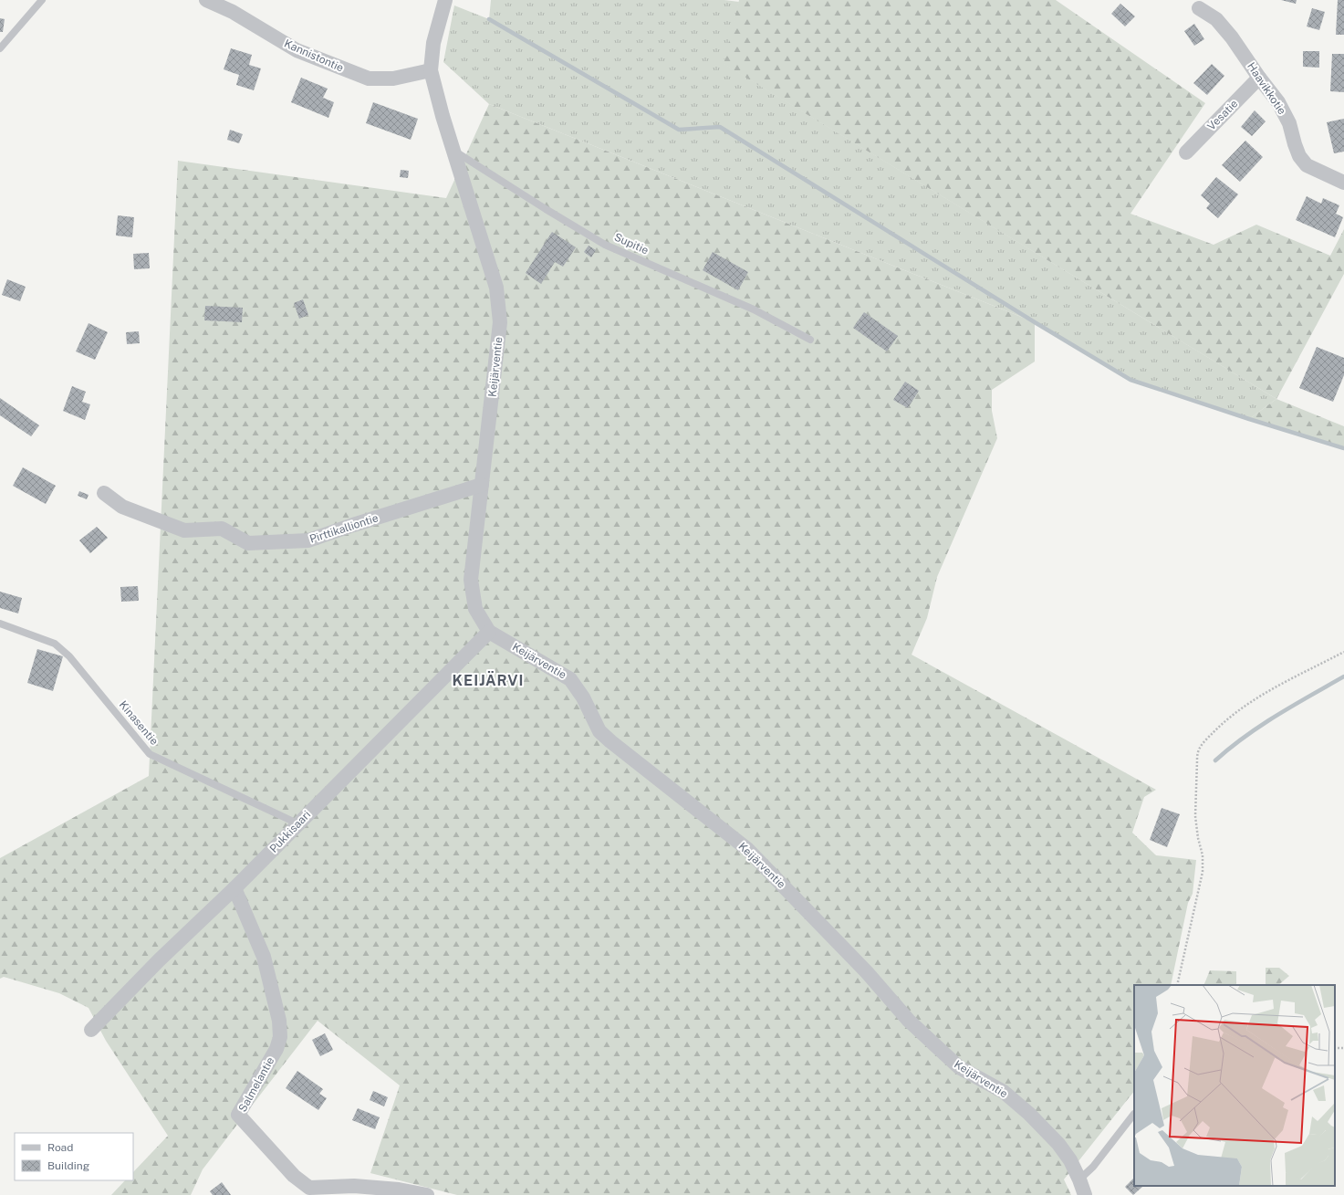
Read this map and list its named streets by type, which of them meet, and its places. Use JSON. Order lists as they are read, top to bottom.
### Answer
{
  "streets": {
    "street": [
      "Kannistontie",
      "Haavikkotie",
      "Vesatie",
      "Keijärventie",
      "Pirttikalliontie",
      "Pukkisaari",
      "Salmelantie"
    ],
    "lane": ["Supitie", "Kinasentie"]
  },
  "crossings": [
    ["Kannistontie", "Keijärventie"],
    ["Haavikkotie", "Vesatie"],
    ["Supitie", "Keijärventie"],
    ["Keijärventie", "Pirttikalliontie"],
    ["Keijärventie", "Pukkisaari"],
    ["Kinasentie", "Pukkisaari"],
    ["Pukkisaari", "Salmelantie"]
  ],
  "districts": ["KEIJÄRVI"],
  "legend": ["Road", "Building"]
}
